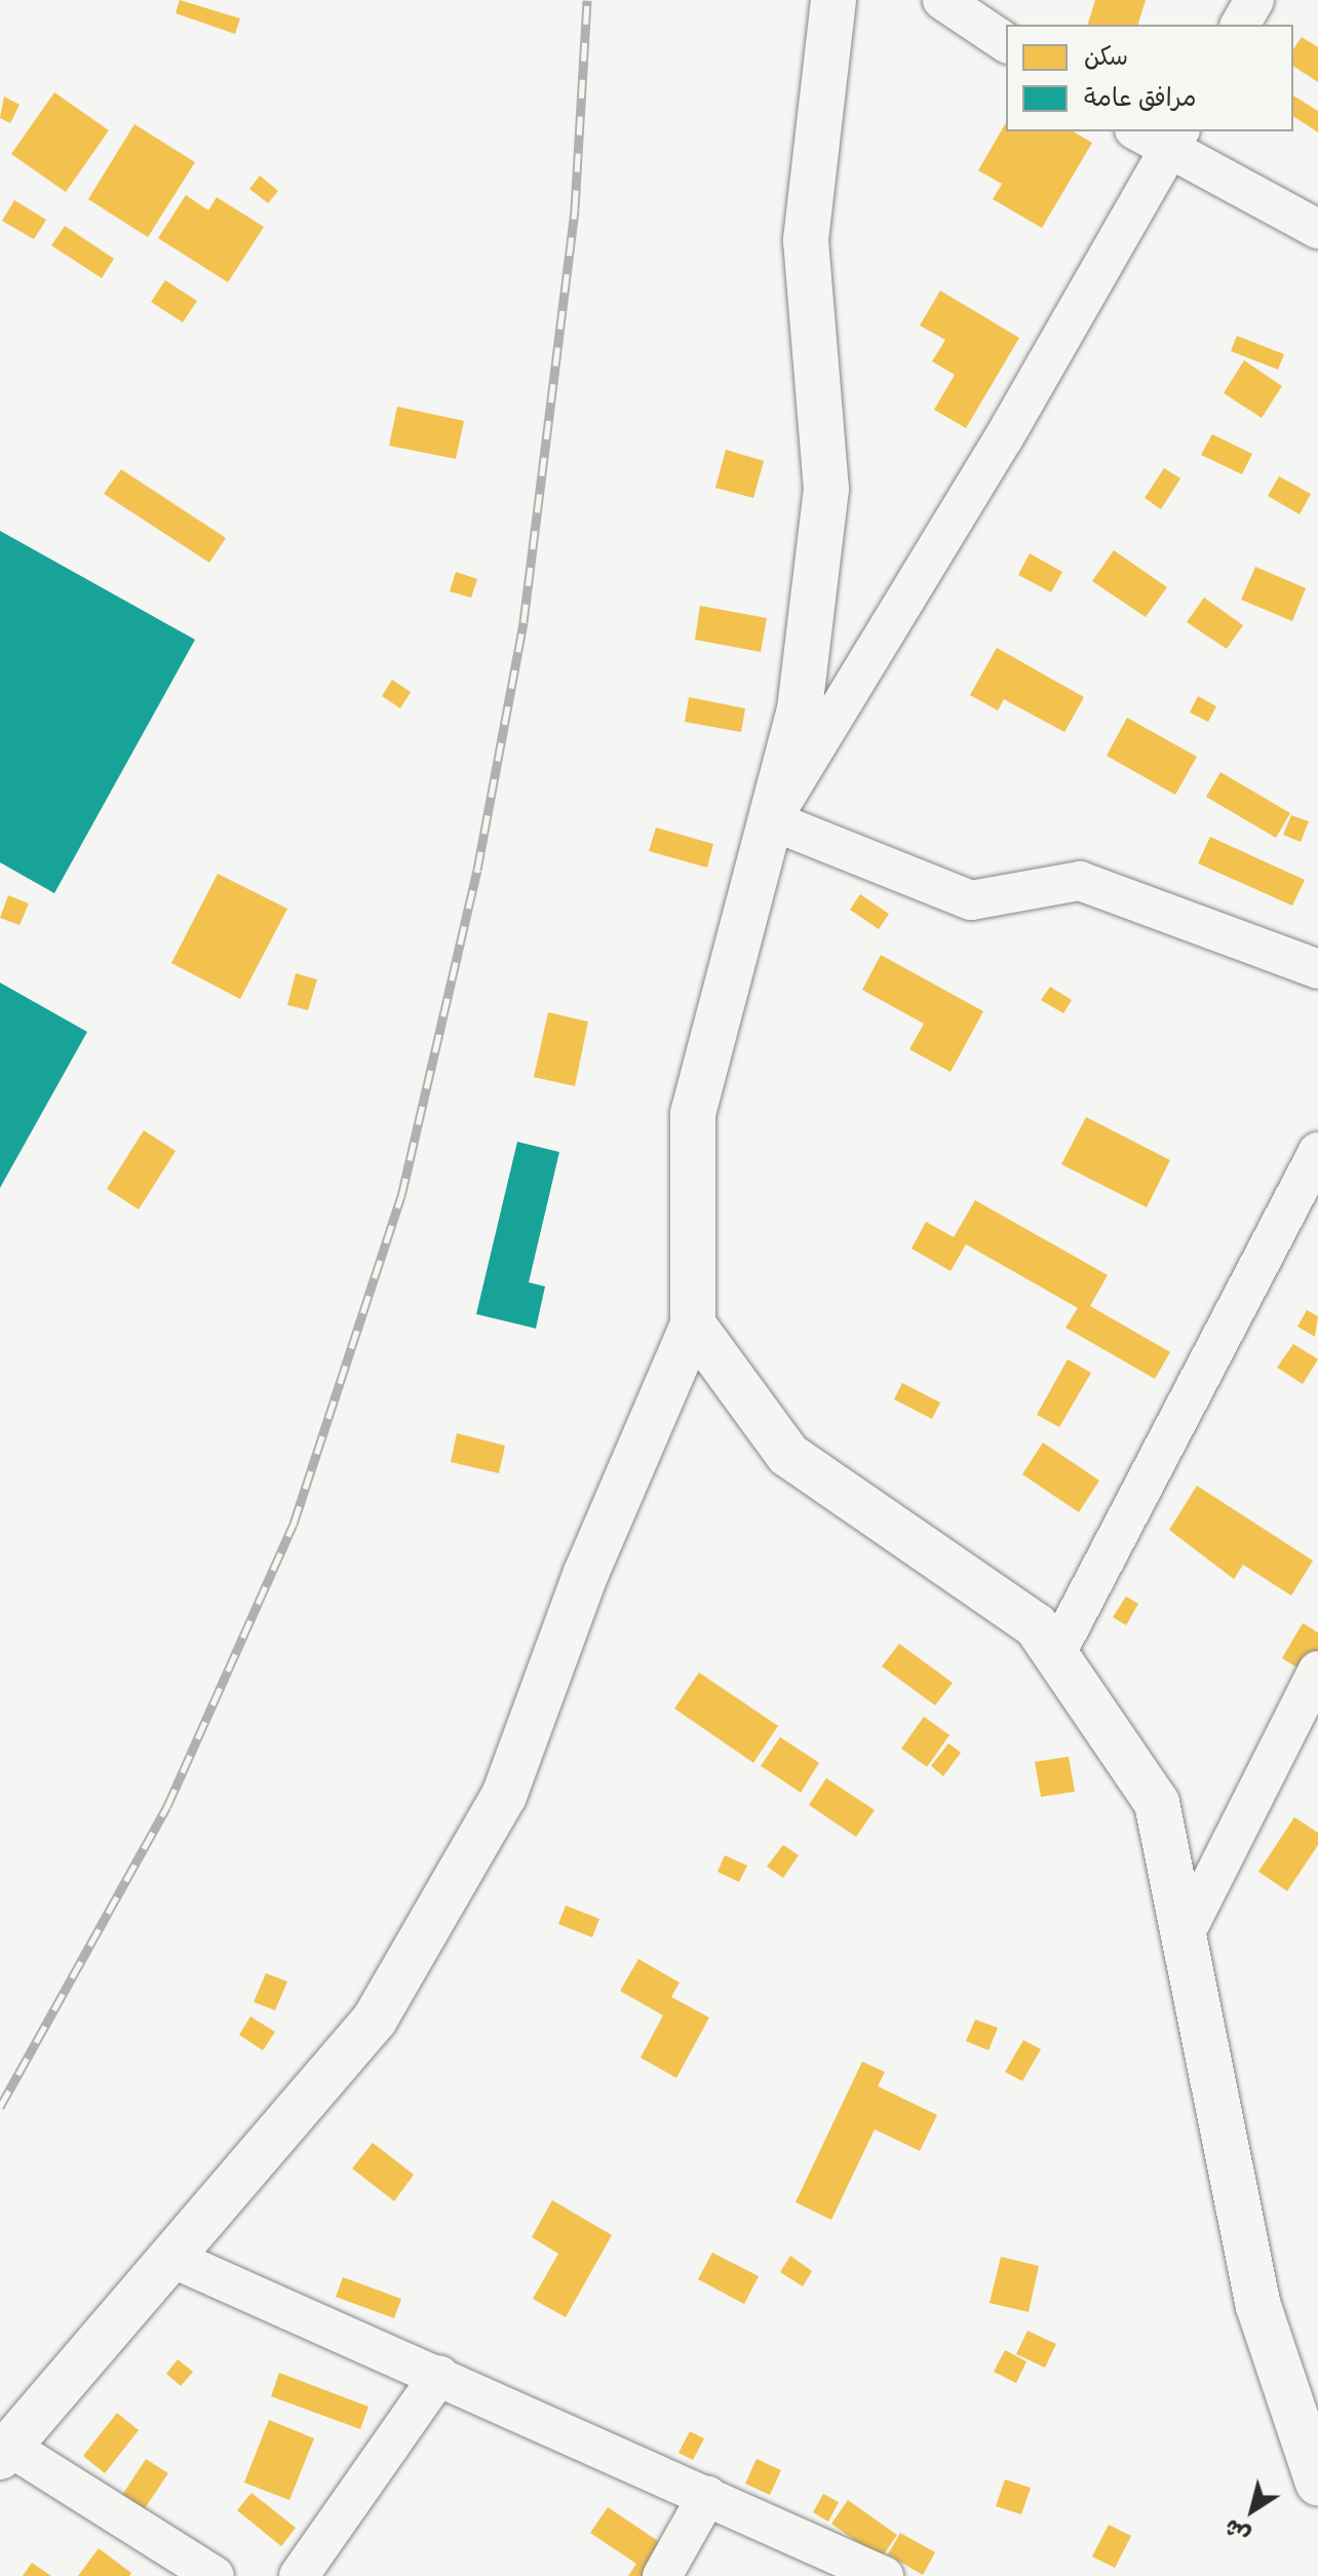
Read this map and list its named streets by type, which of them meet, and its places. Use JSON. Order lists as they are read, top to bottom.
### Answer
{
  "legend": ["سكن", "مرافق عامة"],
  "north": "bottom left"
}
